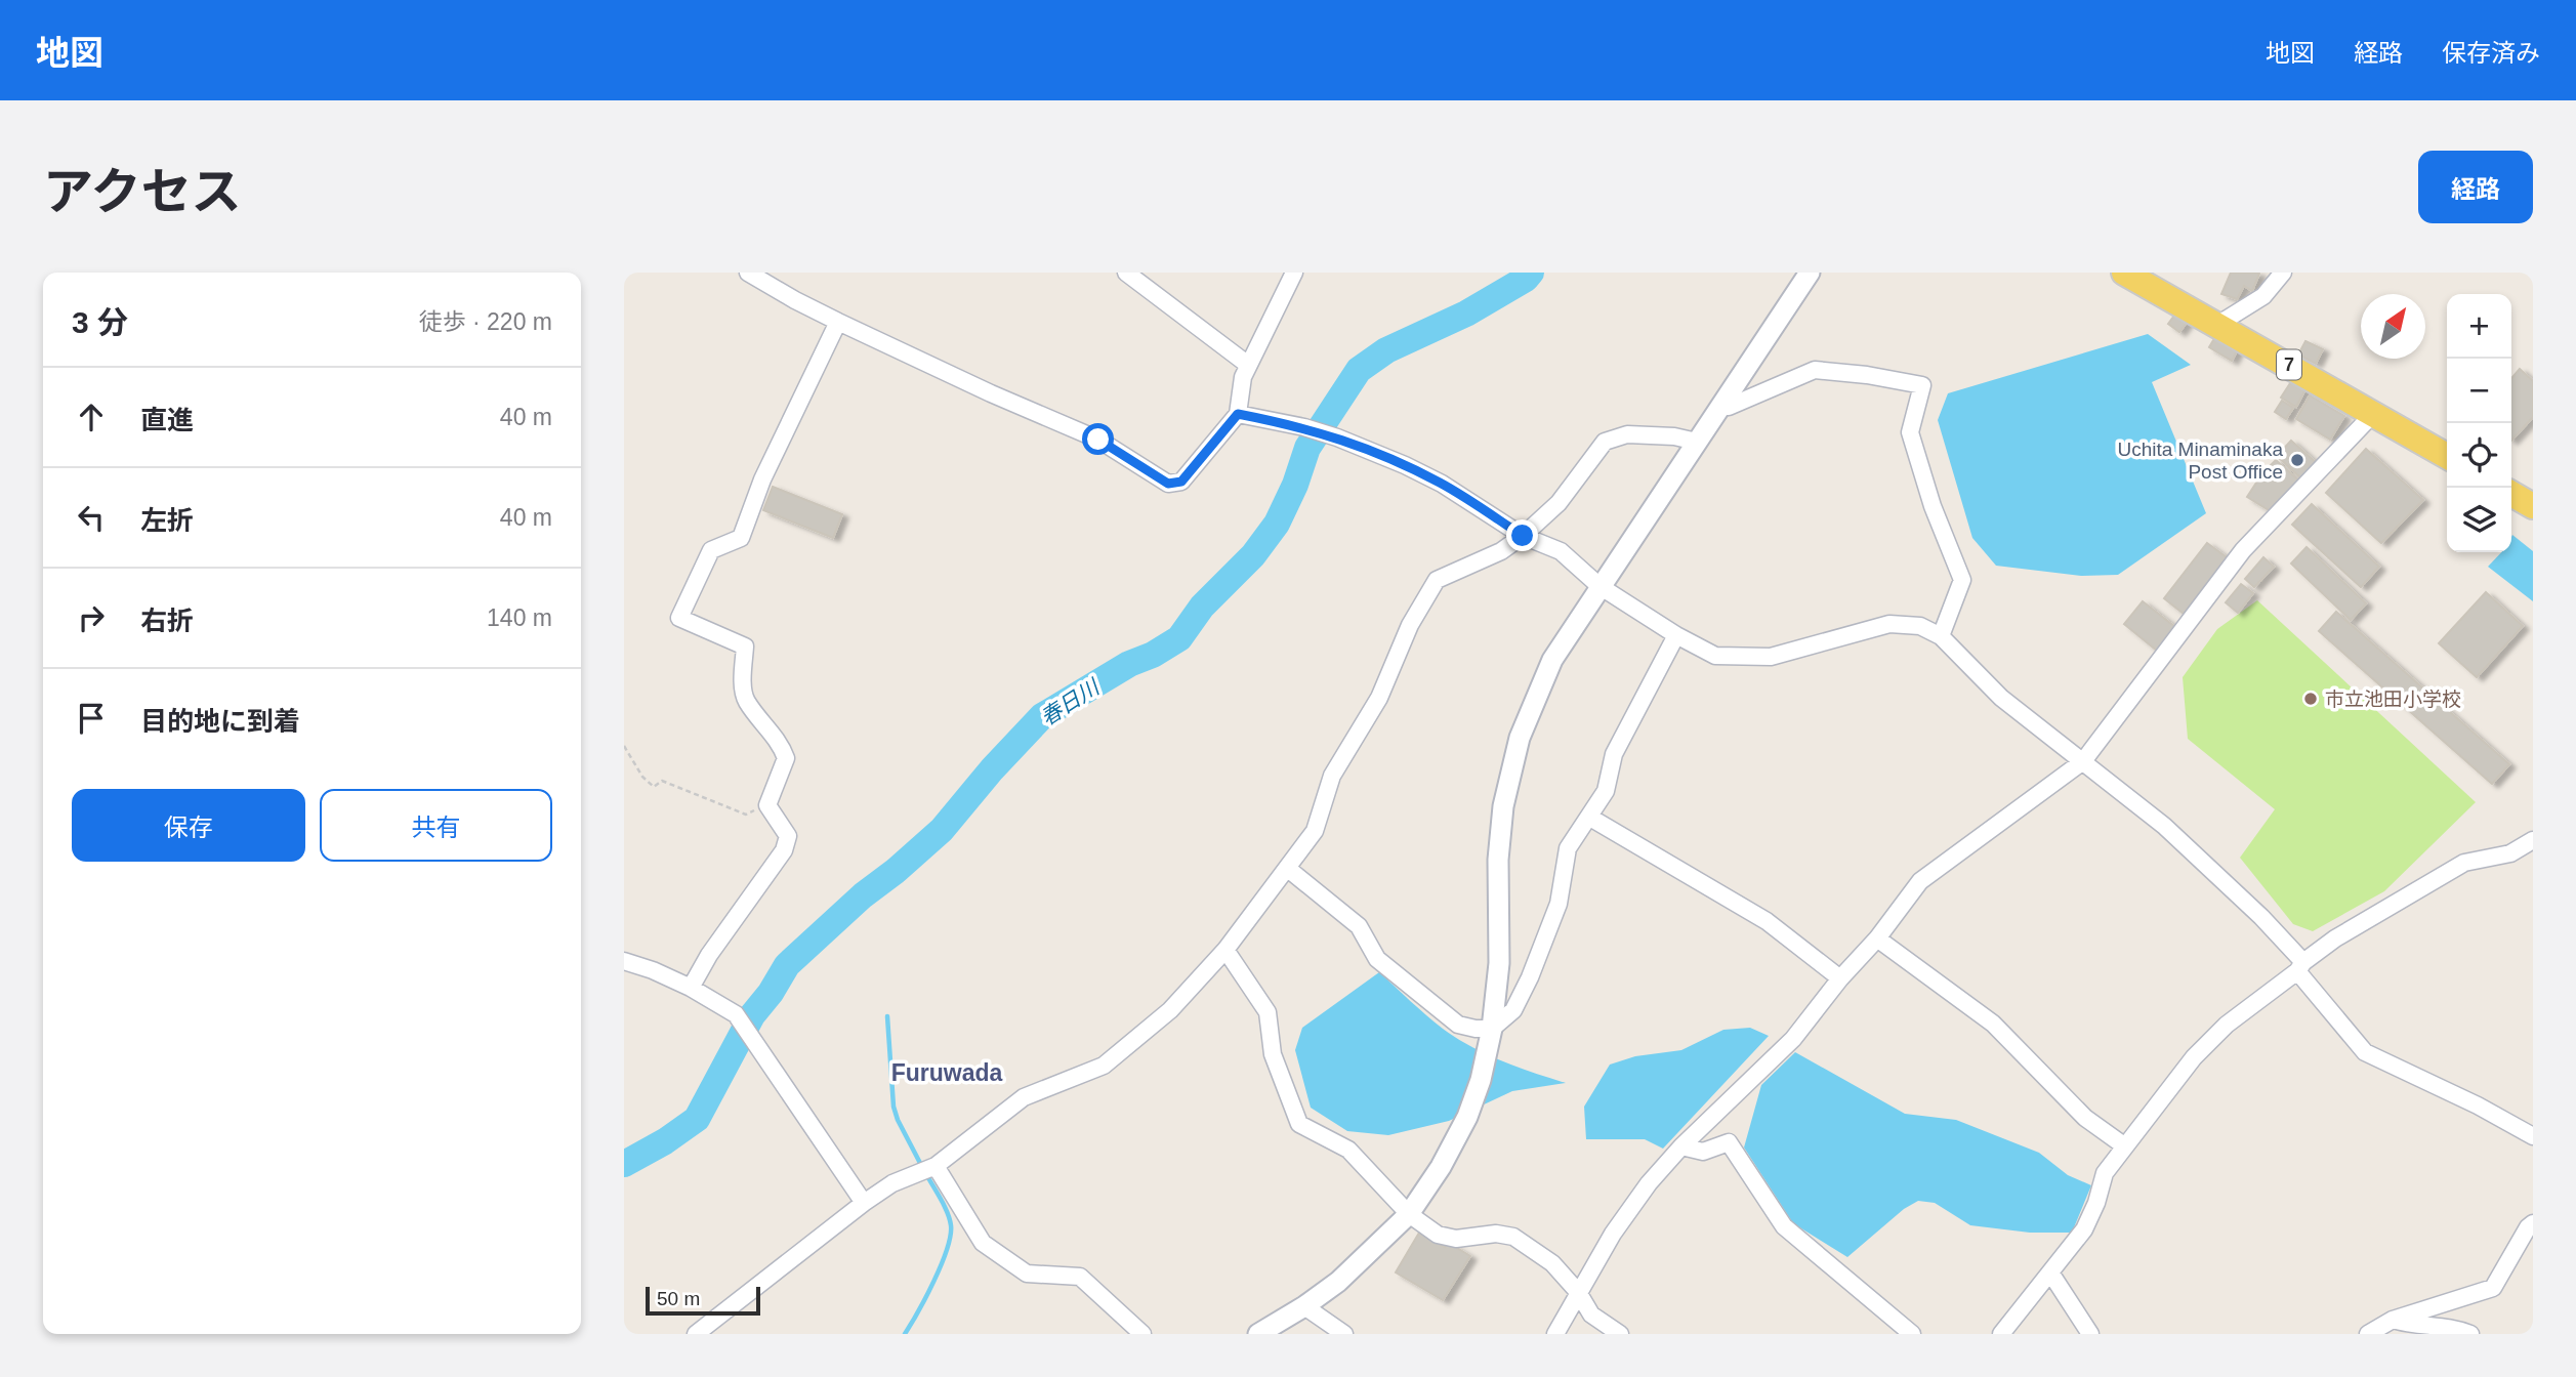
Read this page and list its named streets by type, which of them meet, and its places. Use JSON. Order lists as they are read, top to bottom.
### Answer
{
  "streets": {
    "main road": ["7"]
  },
  "districts": ["Furuwada"],
  "water": ["春日川"],
  "places": ["Uchita Minaminaka Post Office", "市立池田小学校"],
  "scale_bar": "50 m",
  "north": "top right",
  "page": {
    "header": "地図",
    "nav": ["地図", "経路", "保存済み"],
    "title": "アクセス",
    "buttons": [
      "経路",
      ["保存", "共有"]
    ],
    "heading": ["3 分", "徒歩 · 220 m"],
    "map_buttons": ["+", "−"],
    "list": [
      ["直進", "40 m"],
      ["左折", "40 m"],
      ["右折", "140 m"],
      "目的地に到着"
    ],
    "scale": "50 m"
  }
}
